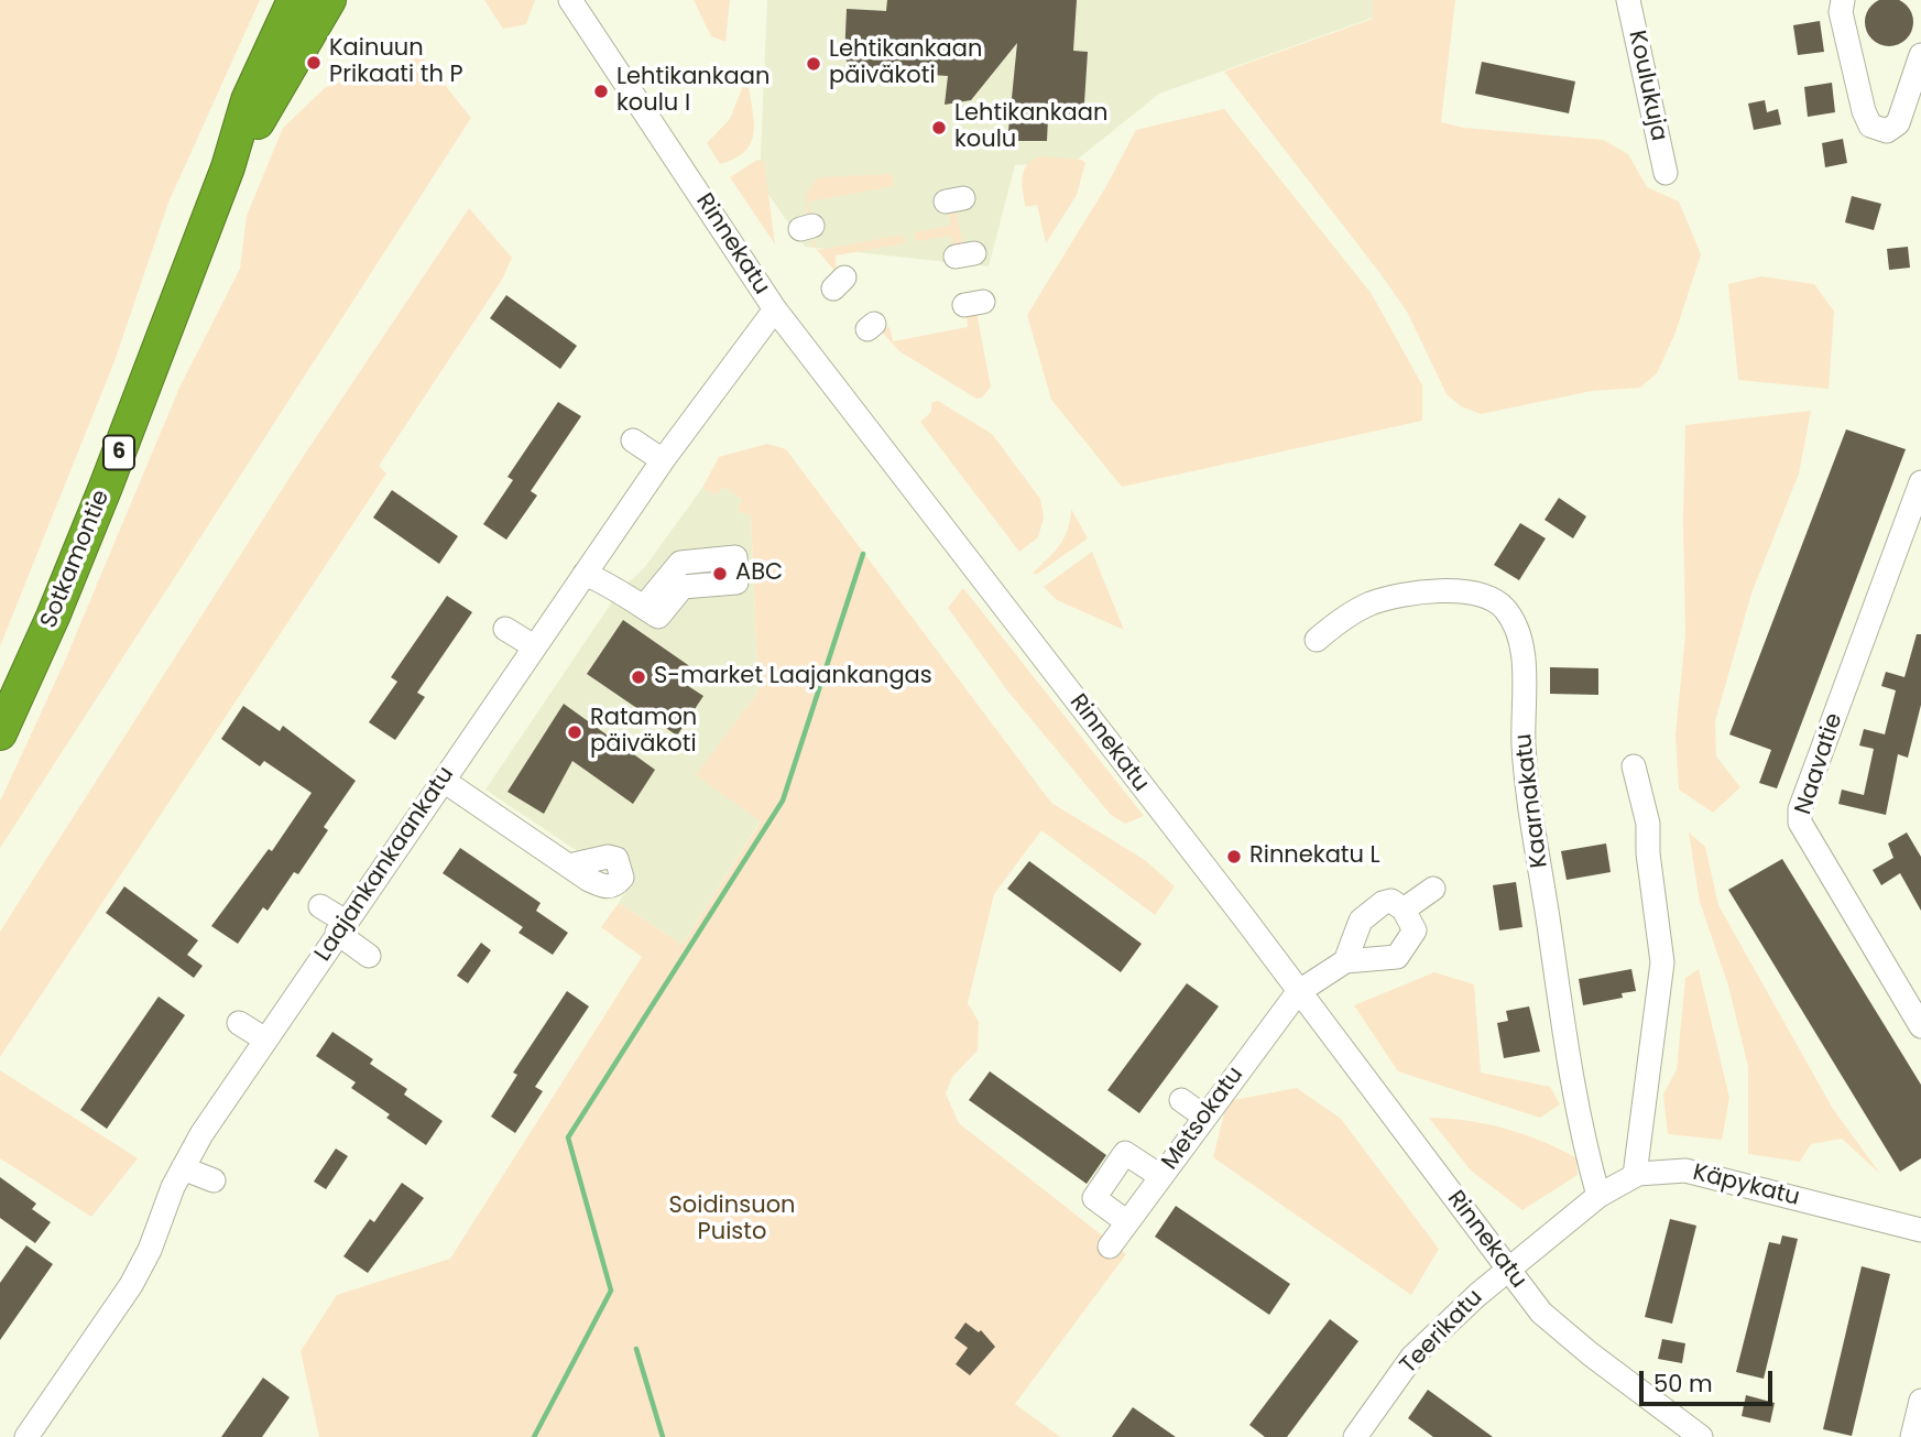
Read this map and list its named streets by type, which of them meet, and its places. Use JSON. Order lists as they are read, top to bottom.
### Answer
{
  "streets": {
    "highway": ["6", "Sotkamontie"],
    "street": [
      "Koulukuja",
      "Rinnekatu",
      "Naavatie",
      "Kaarnakatu",
      "Laajankankaankatu",
      "Metsokatu",
      "Käpykatu",
      "Teerikatu"
    ]
  },
  "crossings": [
    ["Rinnekatu", "Laajankankaankatu"],
    ["Rinnekatu", "Metsokatu"],
    ["Rinnekatu", "Käpykatu"],
    ["Rinnekatu", "Teerikatu"],
    ["Kaarnakatu", "Käpykatu"],
    ["Käpykatu", "Teerikatu"]
  ],
  "parks": ["Soidinsuon Puisto"],
  "places": [
    "Kainuun Prikaati th P",
    "Lehtikankaan päiväkoti",
    "Lehtikankaan koulu I",
    "Lehtikankaan koulu",
    "ABC",
    "S-market Laajankangas",
    "Ratamon päiväkoti",
    "Rinnekatu L"
  ],
  "scale_bar": "50 m"
}
